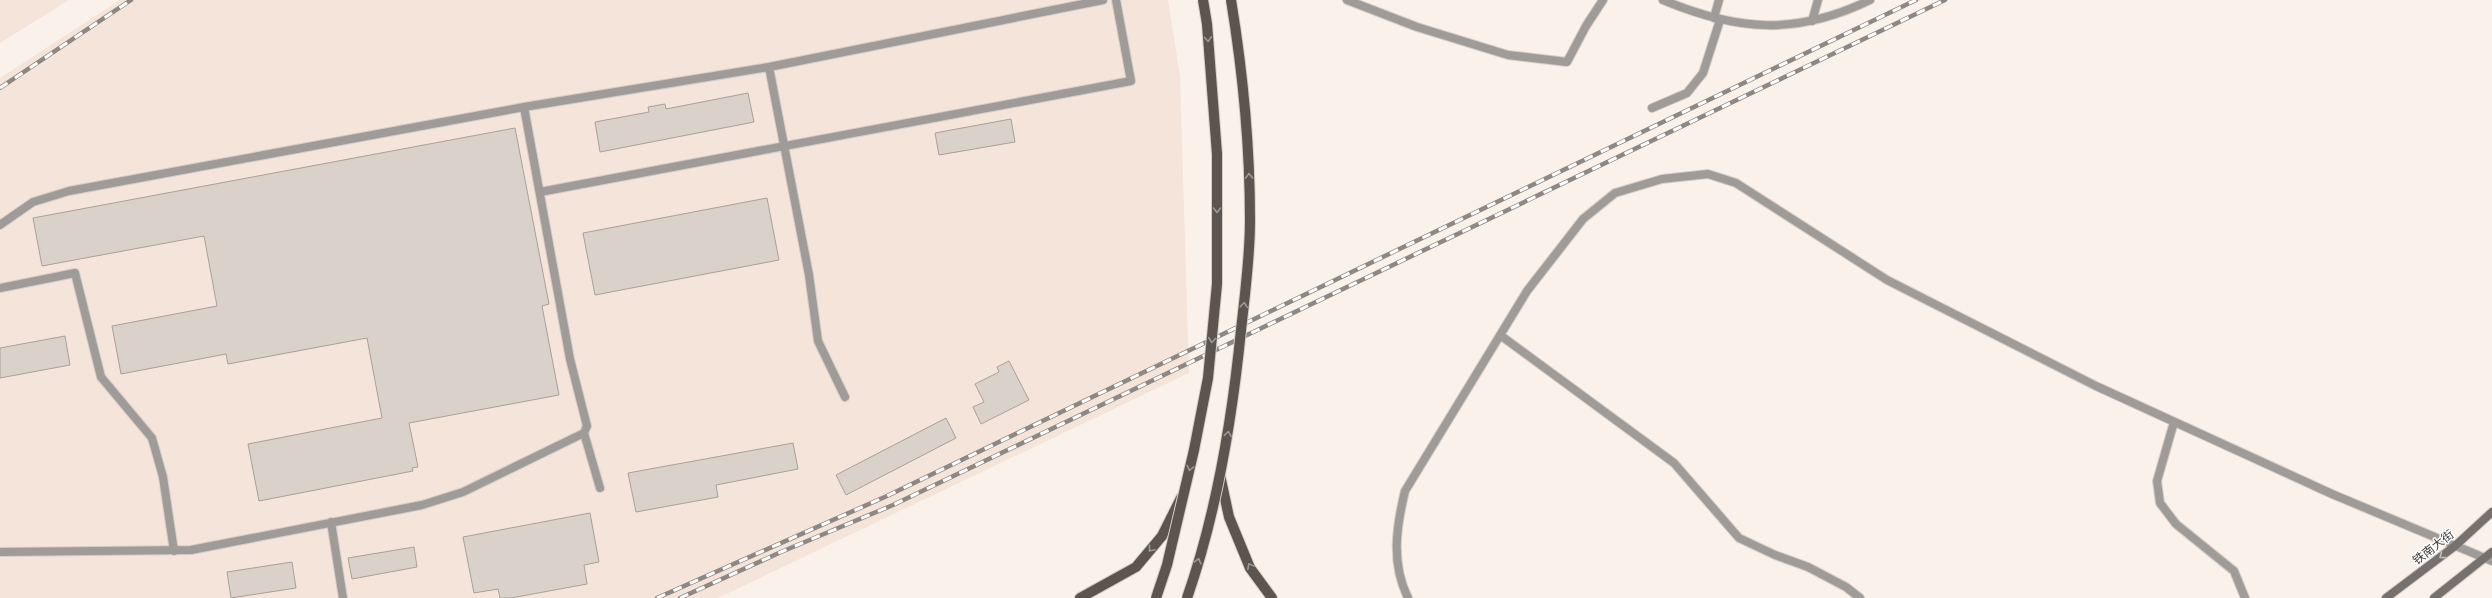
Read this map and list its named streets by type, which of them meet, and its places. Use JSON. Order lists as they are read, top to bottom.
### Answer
{
  "streets": {
    "main road": ["铁南大街"]
  }
}
